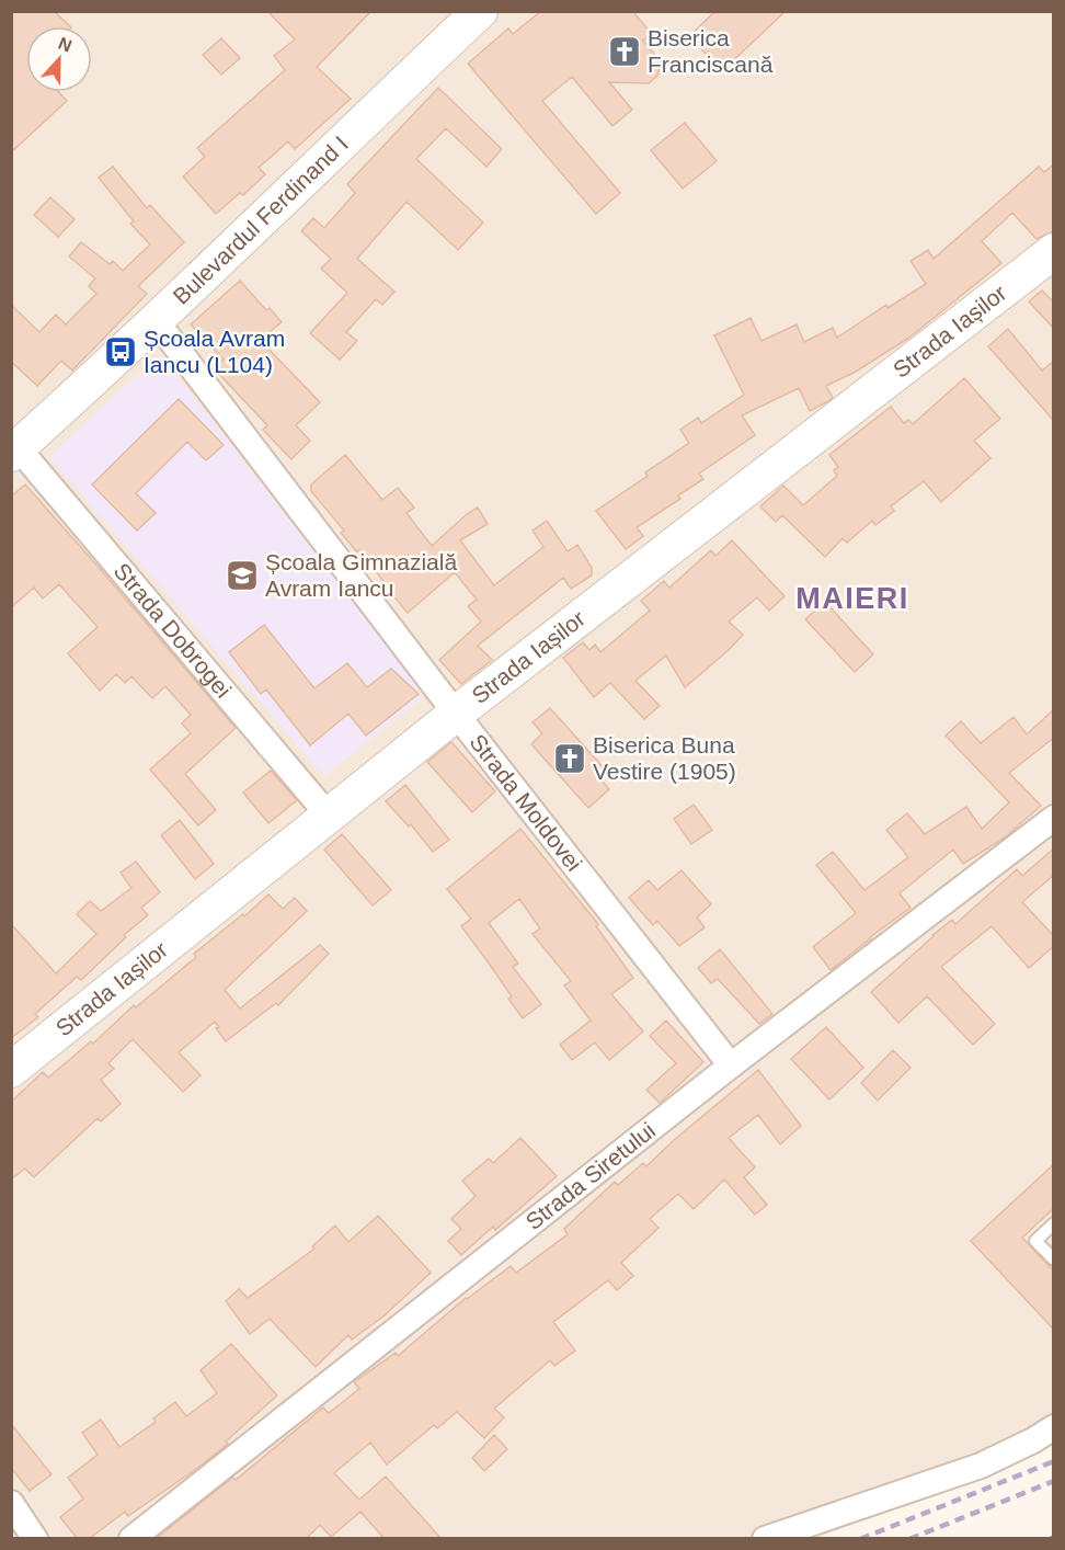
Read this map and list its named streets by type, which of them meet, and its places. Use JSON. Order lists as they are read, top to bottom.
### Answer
{
  "streets": {
    "street": [
      "Bulevardul Ferdinand I",
      "Strada Iașilor",
      "Strada Dobrogei",
      "Strada Moldovei",
      "Strada Siretului"
    ]
  },
  "crossings": [
    ["Bulevardul Ferdinand I", "Strada Dobrogei"],
    ["Bulevardul Ferdinand I", "Strada Moldovei"],
    ["Strada Iașilor", "Strada Dobrogei"],
    ["Strada Iașilor", "Strada Moldovei"],
    ["Strada Moldovei", "Strada Siretului"]
  ],
  "districts": ["MAIERI"],
  "places": {
    "church": ["Biserica Franciscană", "Biserica Buna Vestire (1905)"],
    "bus stop": ["Școala Avram Iancu (L104)"],
    "school or university": ["Școala Gimnazială Avram Iancu"]
  },
  "north": "top"
}
